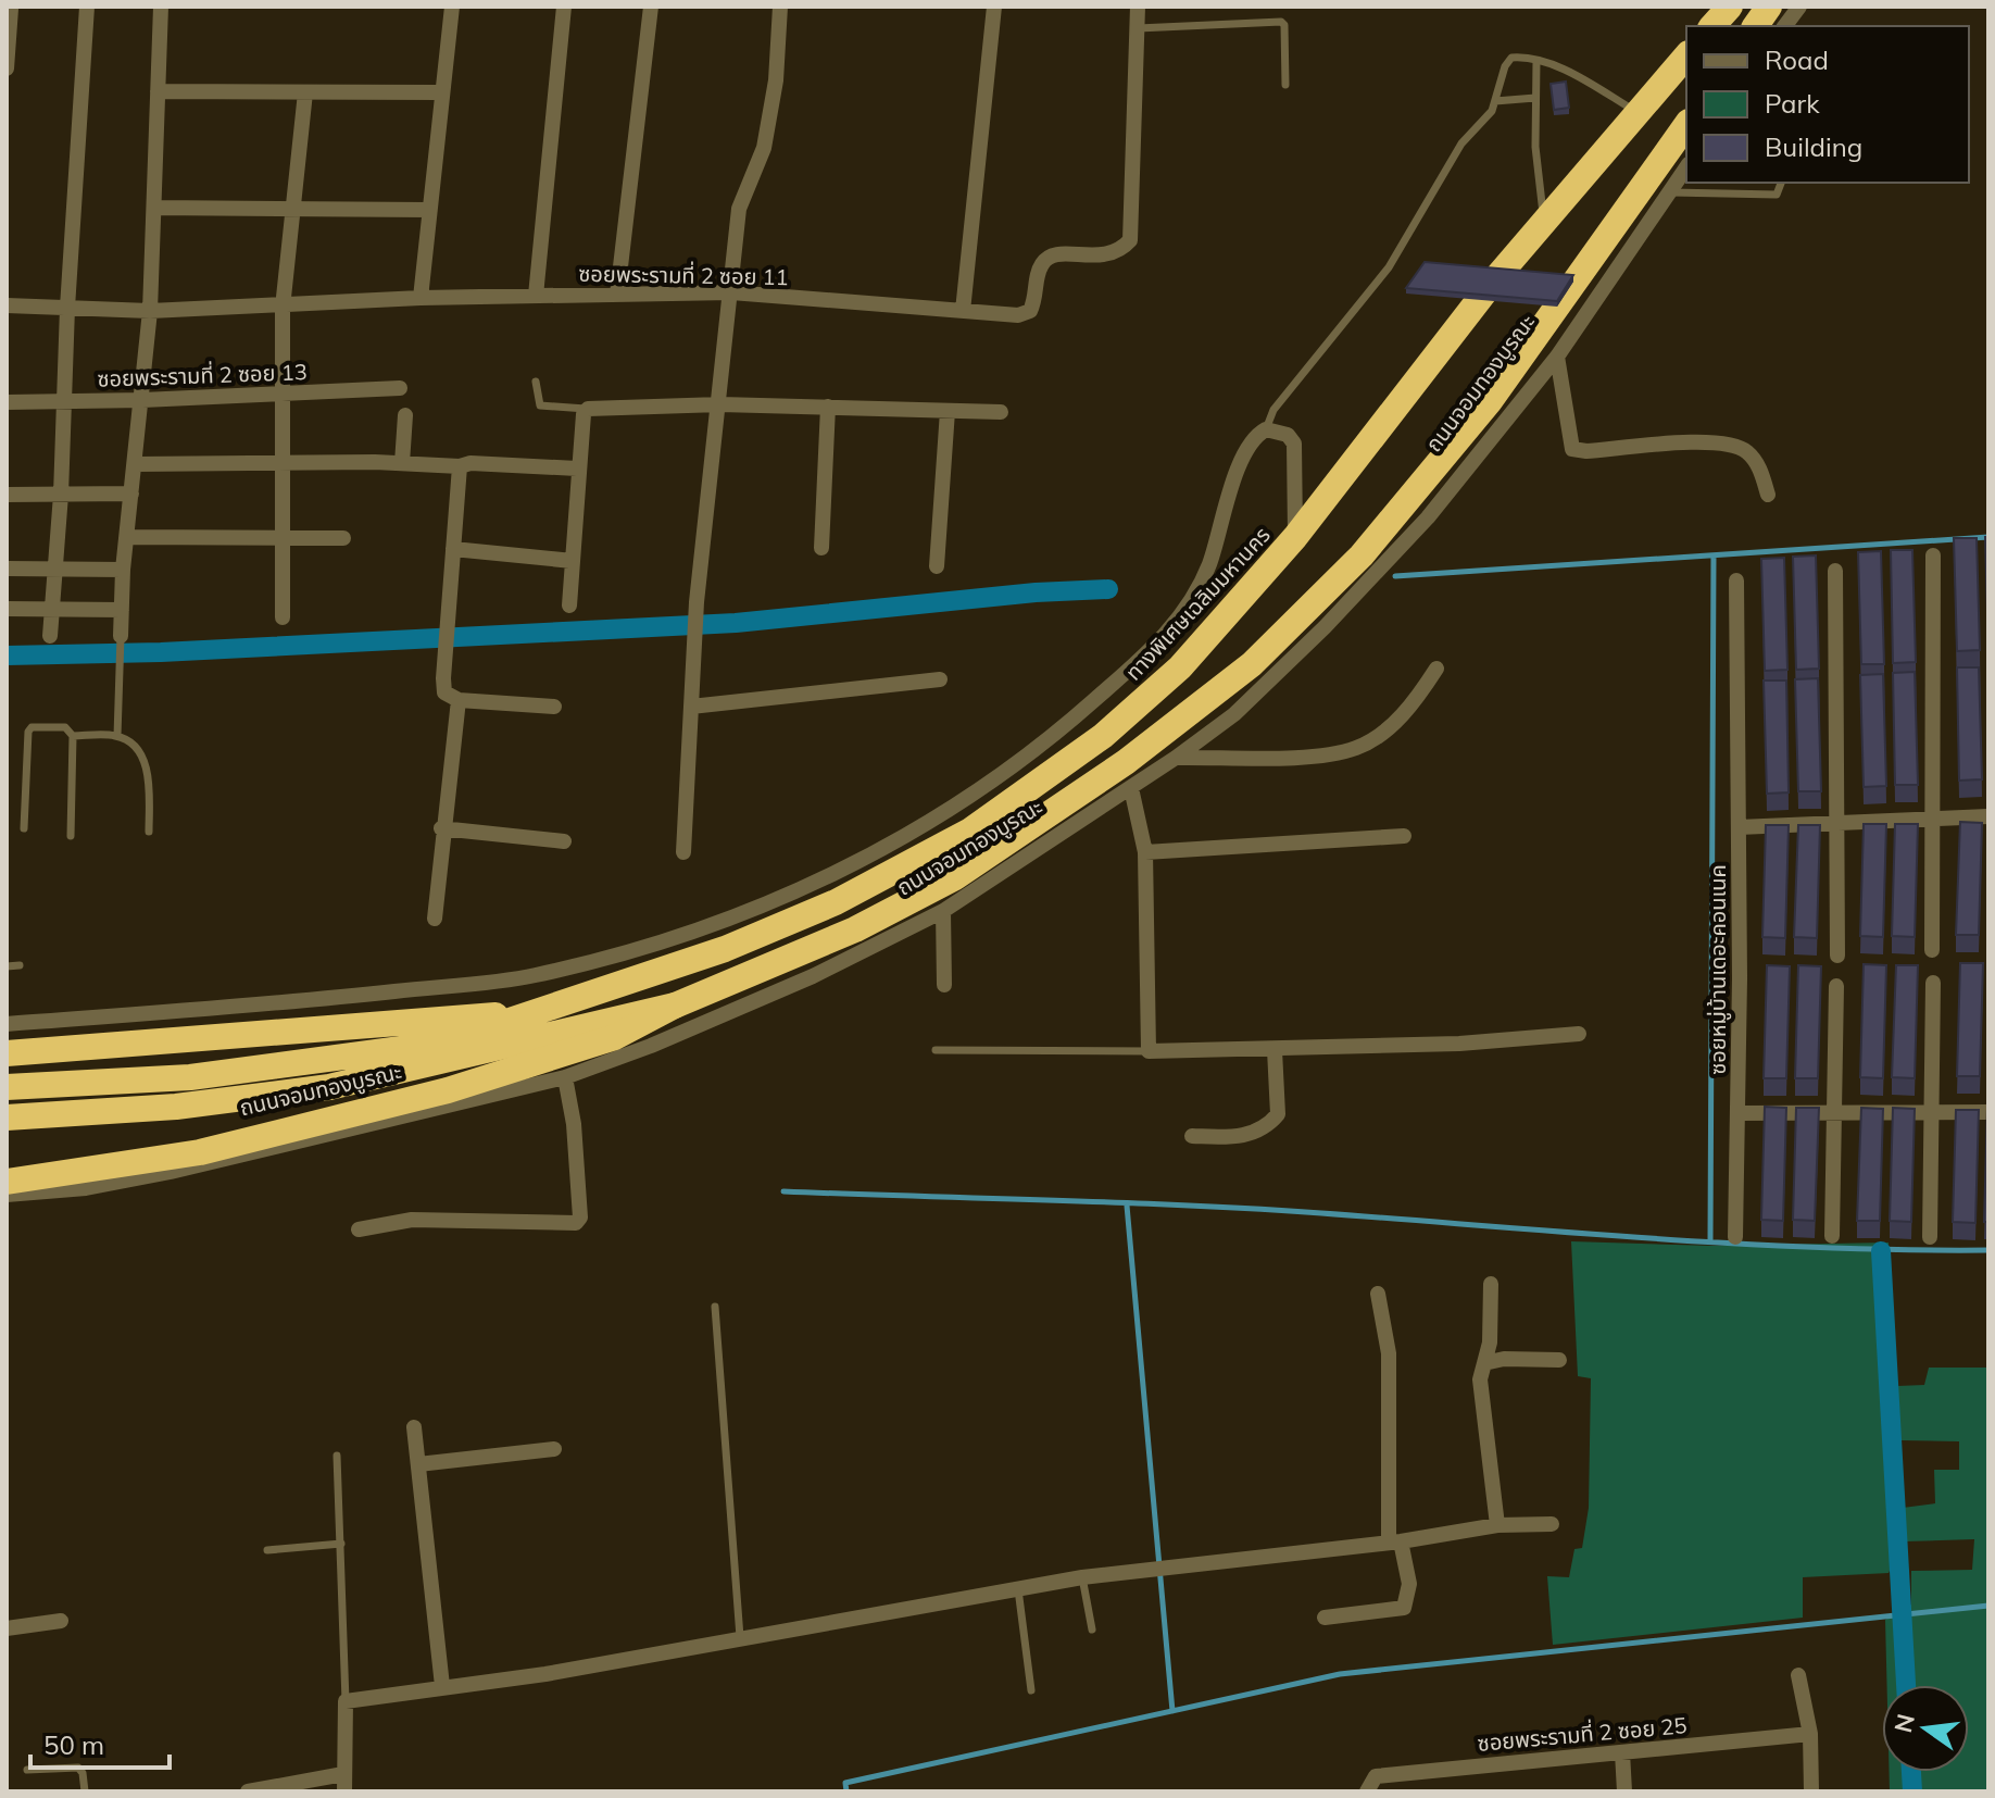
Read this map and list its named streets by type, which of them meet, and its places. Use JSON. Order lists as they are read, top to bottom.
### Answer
{
  "streets": {
    "highway": ["ทางพิเศษเฉลิมมหานคร"],
    "street": [
      "ซอยพระรามที่ 2 ซอย 11",
      "ซอยพระรามที่ 2 ซอย 13",
      "ถนนจอมทองบูรณะ",
      "ซอยหมู่บ้านเดอะคอนเนค",
      "ซอยพระรามที่ 2 ซอย 25"
    ]
  },
  "legend": ["Road", "Park", "Building"],
  "scale_bar": "50 m",
  "north": "left"
}
